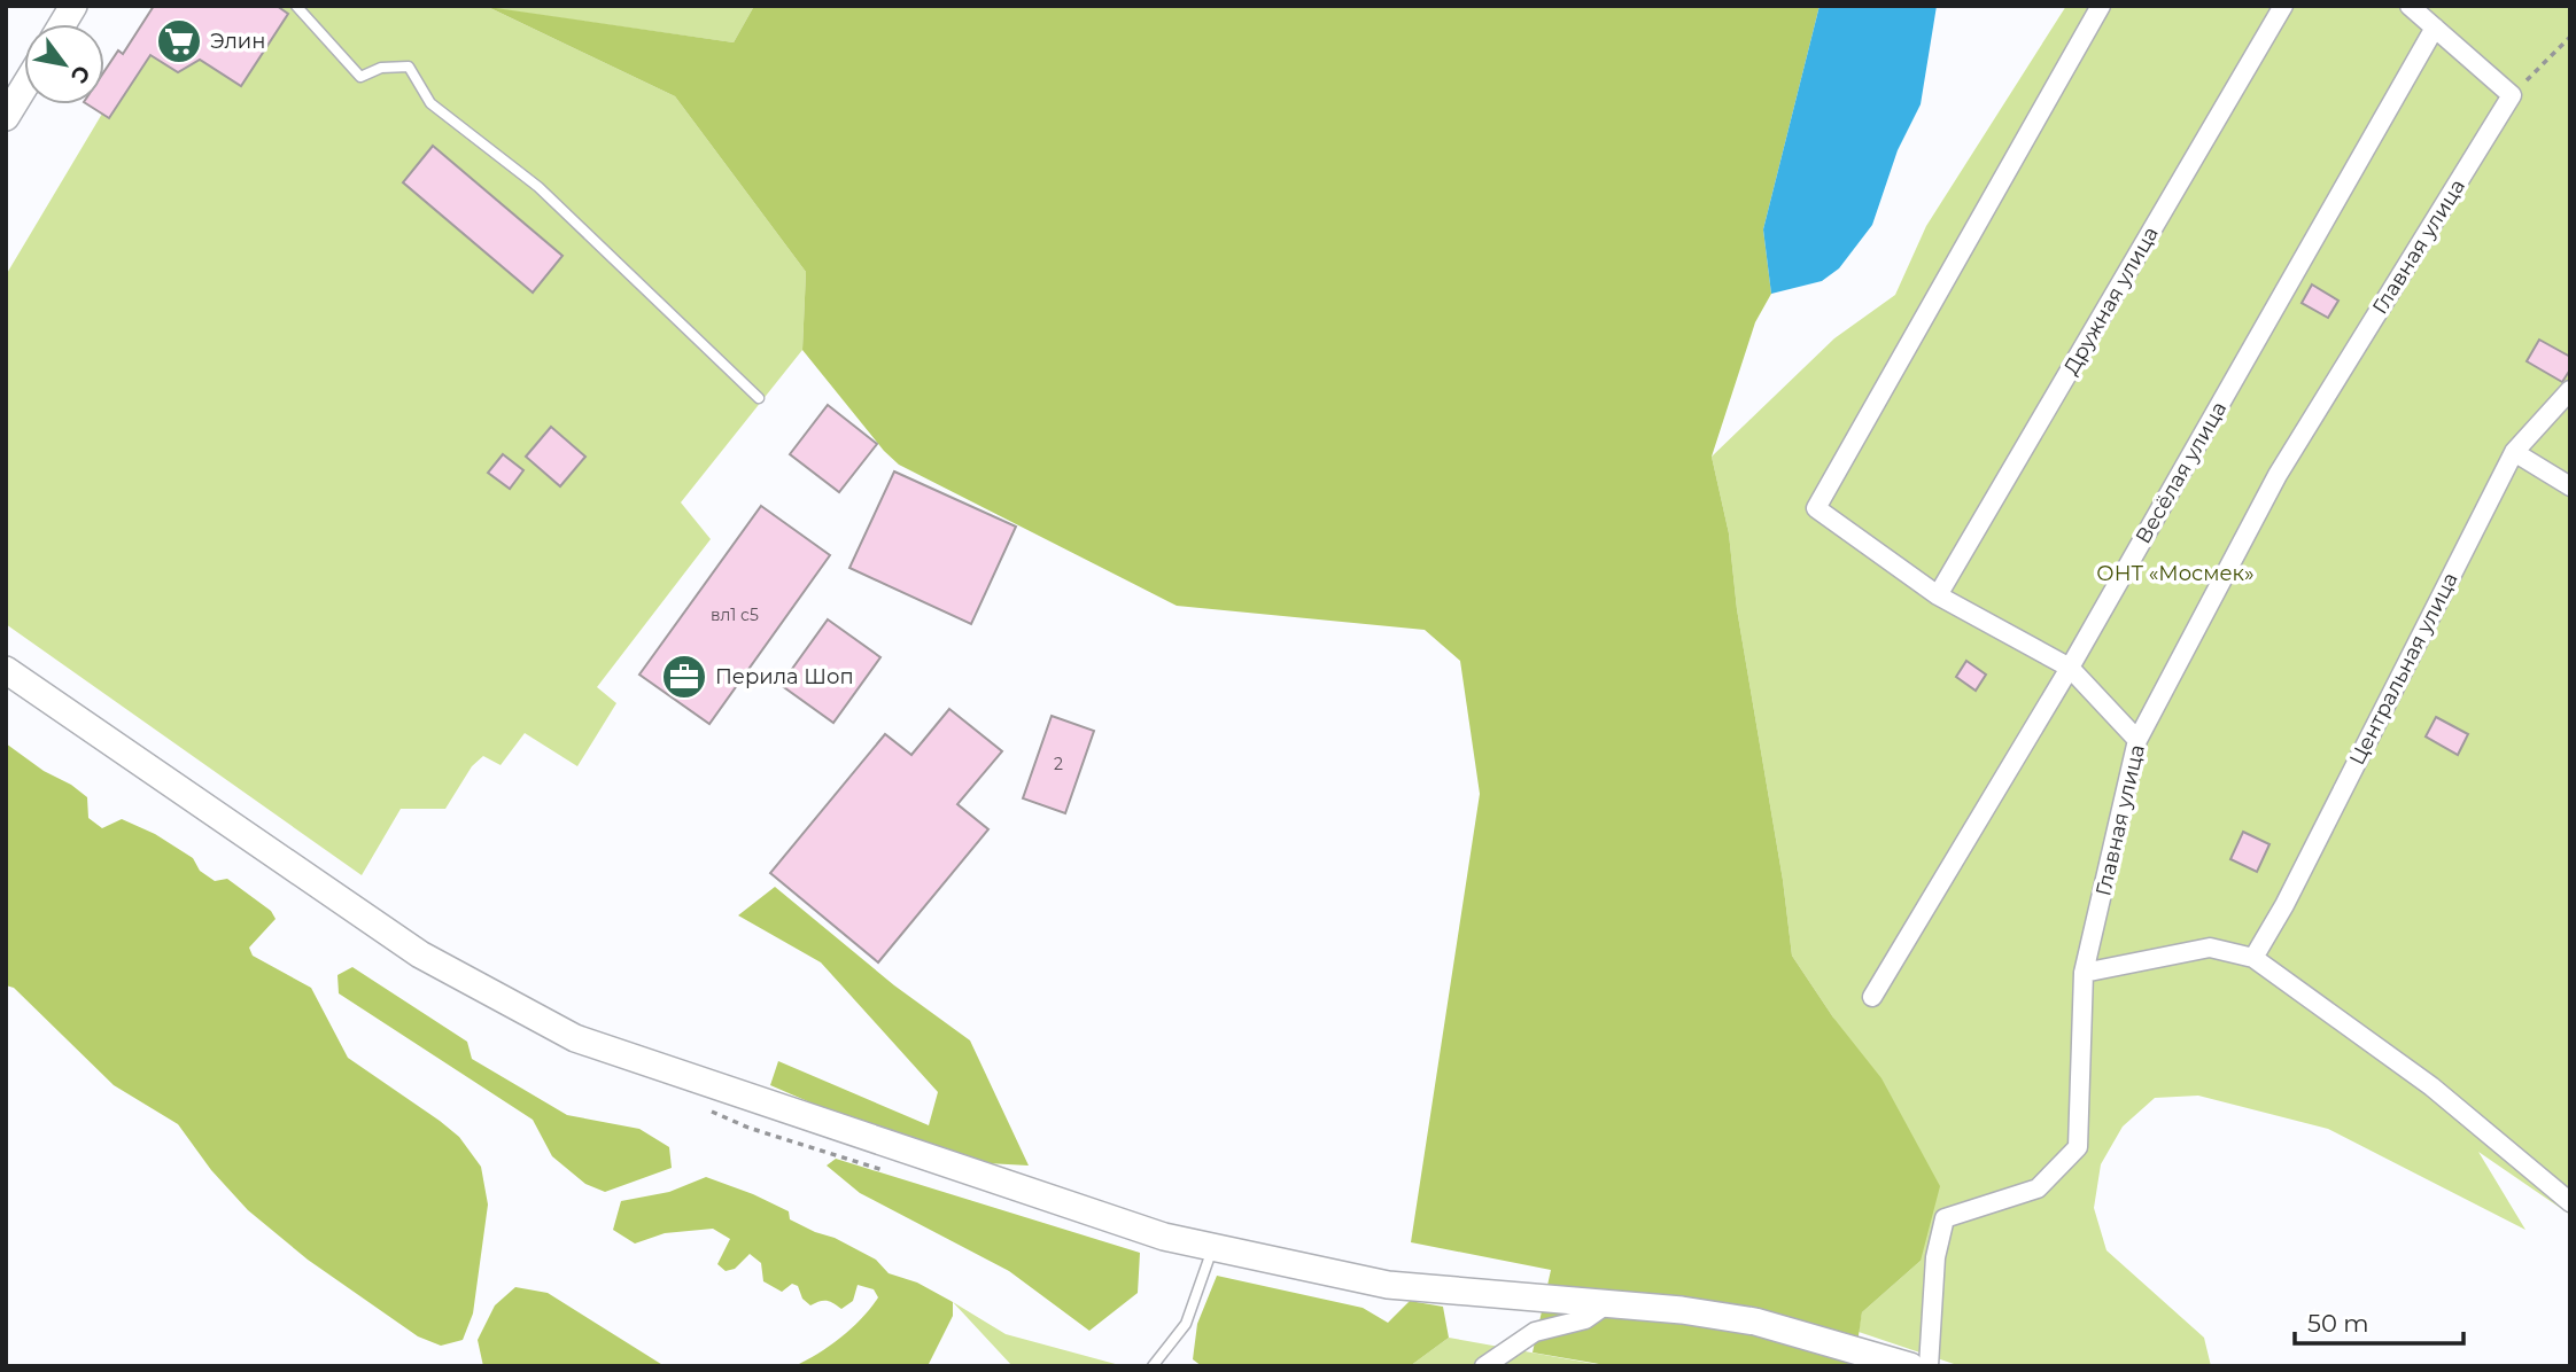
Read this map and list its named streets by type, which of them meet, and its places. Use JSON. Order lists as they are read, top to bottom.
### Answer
{
  "streets": {
    "street": [
      "Главная улица",
      "Дружная улица",
      "Весёлая улица",
      "Центральная улица"
    ]
  },
  "parks": ["ОНТ «Мосмек»"],
  "places": {
    "supermarket": ["Элин"],
    "office": ["Перила Шоп"]
  },
  "house_numbers": ["вл1 с5", "2"],
  "scale_bar": "50 m",
  "north": "bottom right"
}
